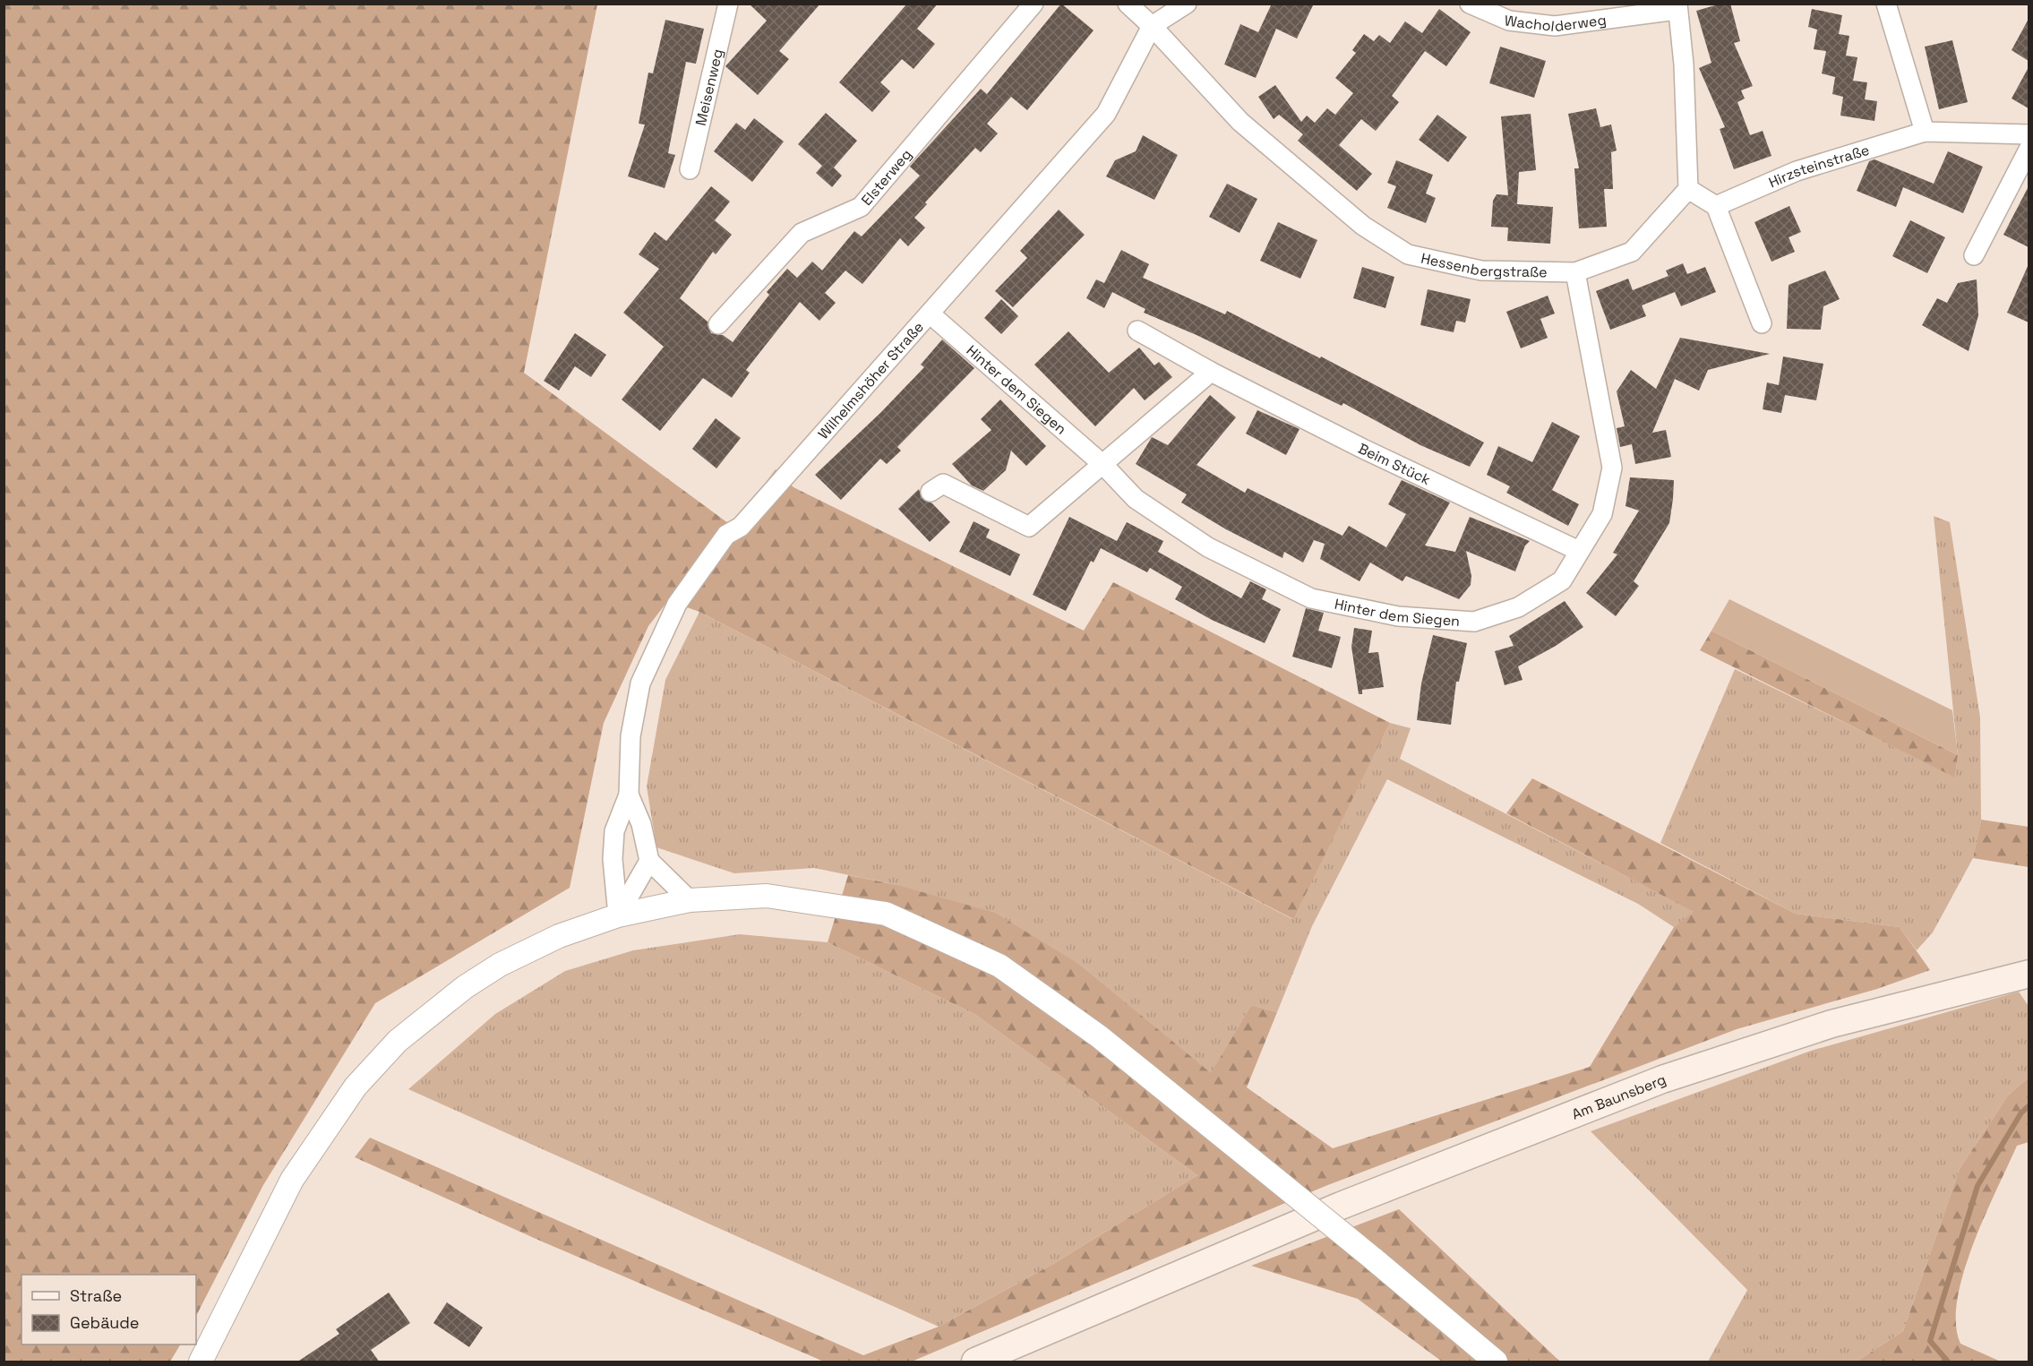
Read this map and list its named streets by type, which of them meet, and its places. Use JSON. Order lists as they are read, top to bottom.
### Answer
{
  "streets": {
    "main road": ["Am Baunsberg"],
    "street": [
      "Wacholderweg",
      "Meisenweg",
      "Hirzsteinstraße",
      "Elsterweg",
      "Hessenbergstraße",
      "Wilhelmshöher Straße",
      "Hinter dem Siegen",
      "Beim Stück"
    ]
  },
  "crossings": [
    ["Hessenbergstraße", "Wilhelmshöher Straße"],
    ["Hessenbergstraße", "Hinter dem Siegen"],
    ["Wilhelmshöher Straße", "Hinter dem Siegen"],
    ["Hinter dem Siegen", "Beim Stück"]
  ],
  "legend": ["Straße", "Gebäude"]
}
